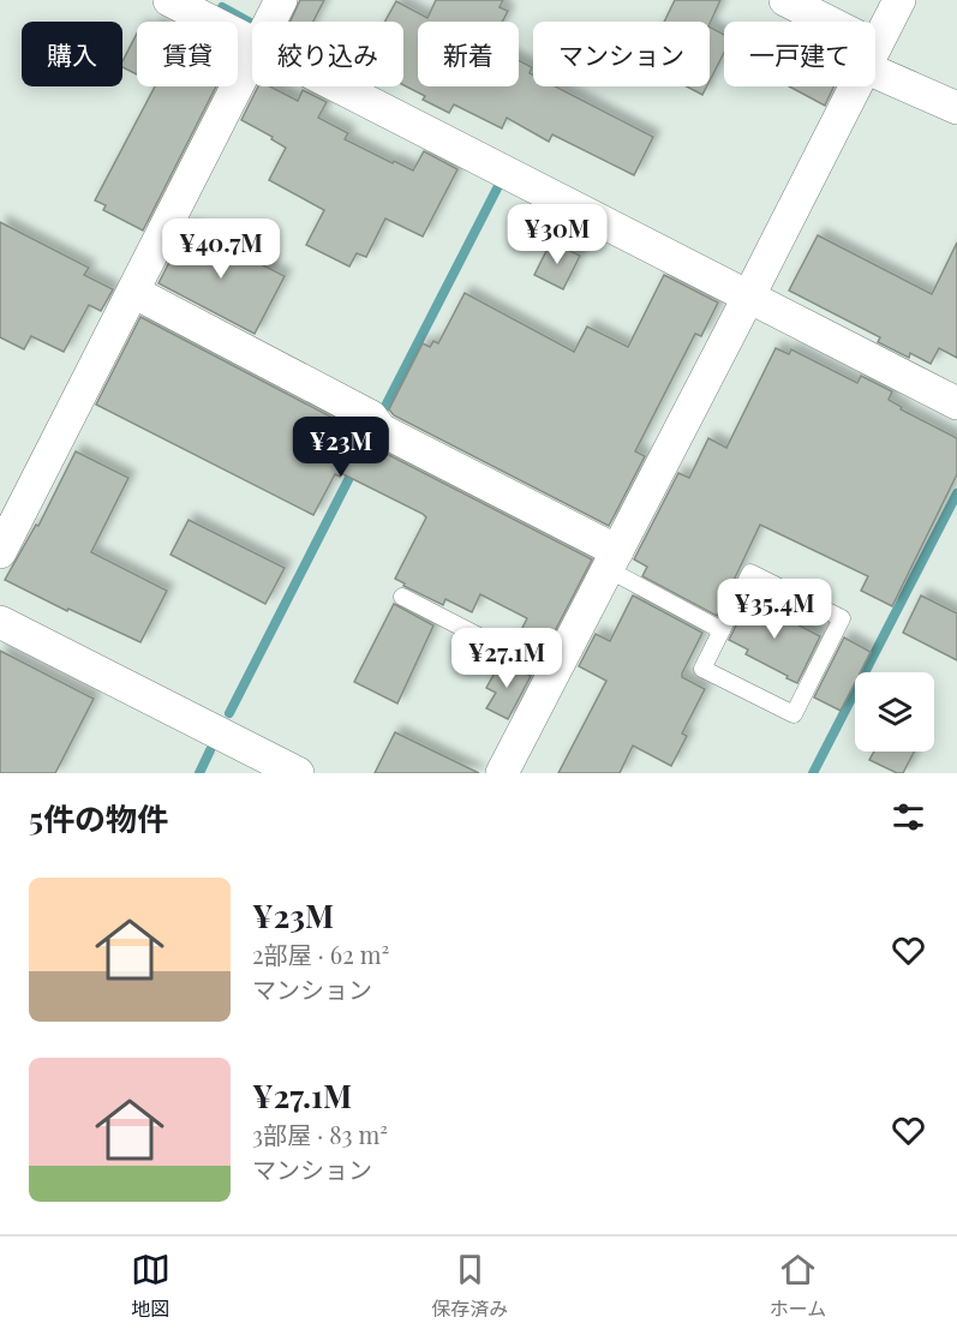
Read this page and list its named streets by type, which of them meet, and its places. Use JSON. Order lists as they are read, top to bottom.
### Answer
{
  "page": {
    "chip": [
      "購入",
      "賃貸",
      "絞り込み",
      "新着",
      "マンション",
      "一戸建て"
    ],
    "price": [
      "¥30M",
      "¥40.7M",
      "¥23M",
      "¥35.4M",
      "¥27.1M"
    ],
    "heading": "5件の物件",
    "list": [
      {
        "name": "¥23M",
        "note": "2部屋 · 62 m² · マンション"
      },
      {
        "name": "¥27.1M",
        "note": "3部屋 · 83 m² · マンション"
      }
    ],
    "tabs": ["地図", "保存済み", "ホーム"]
  }
}
